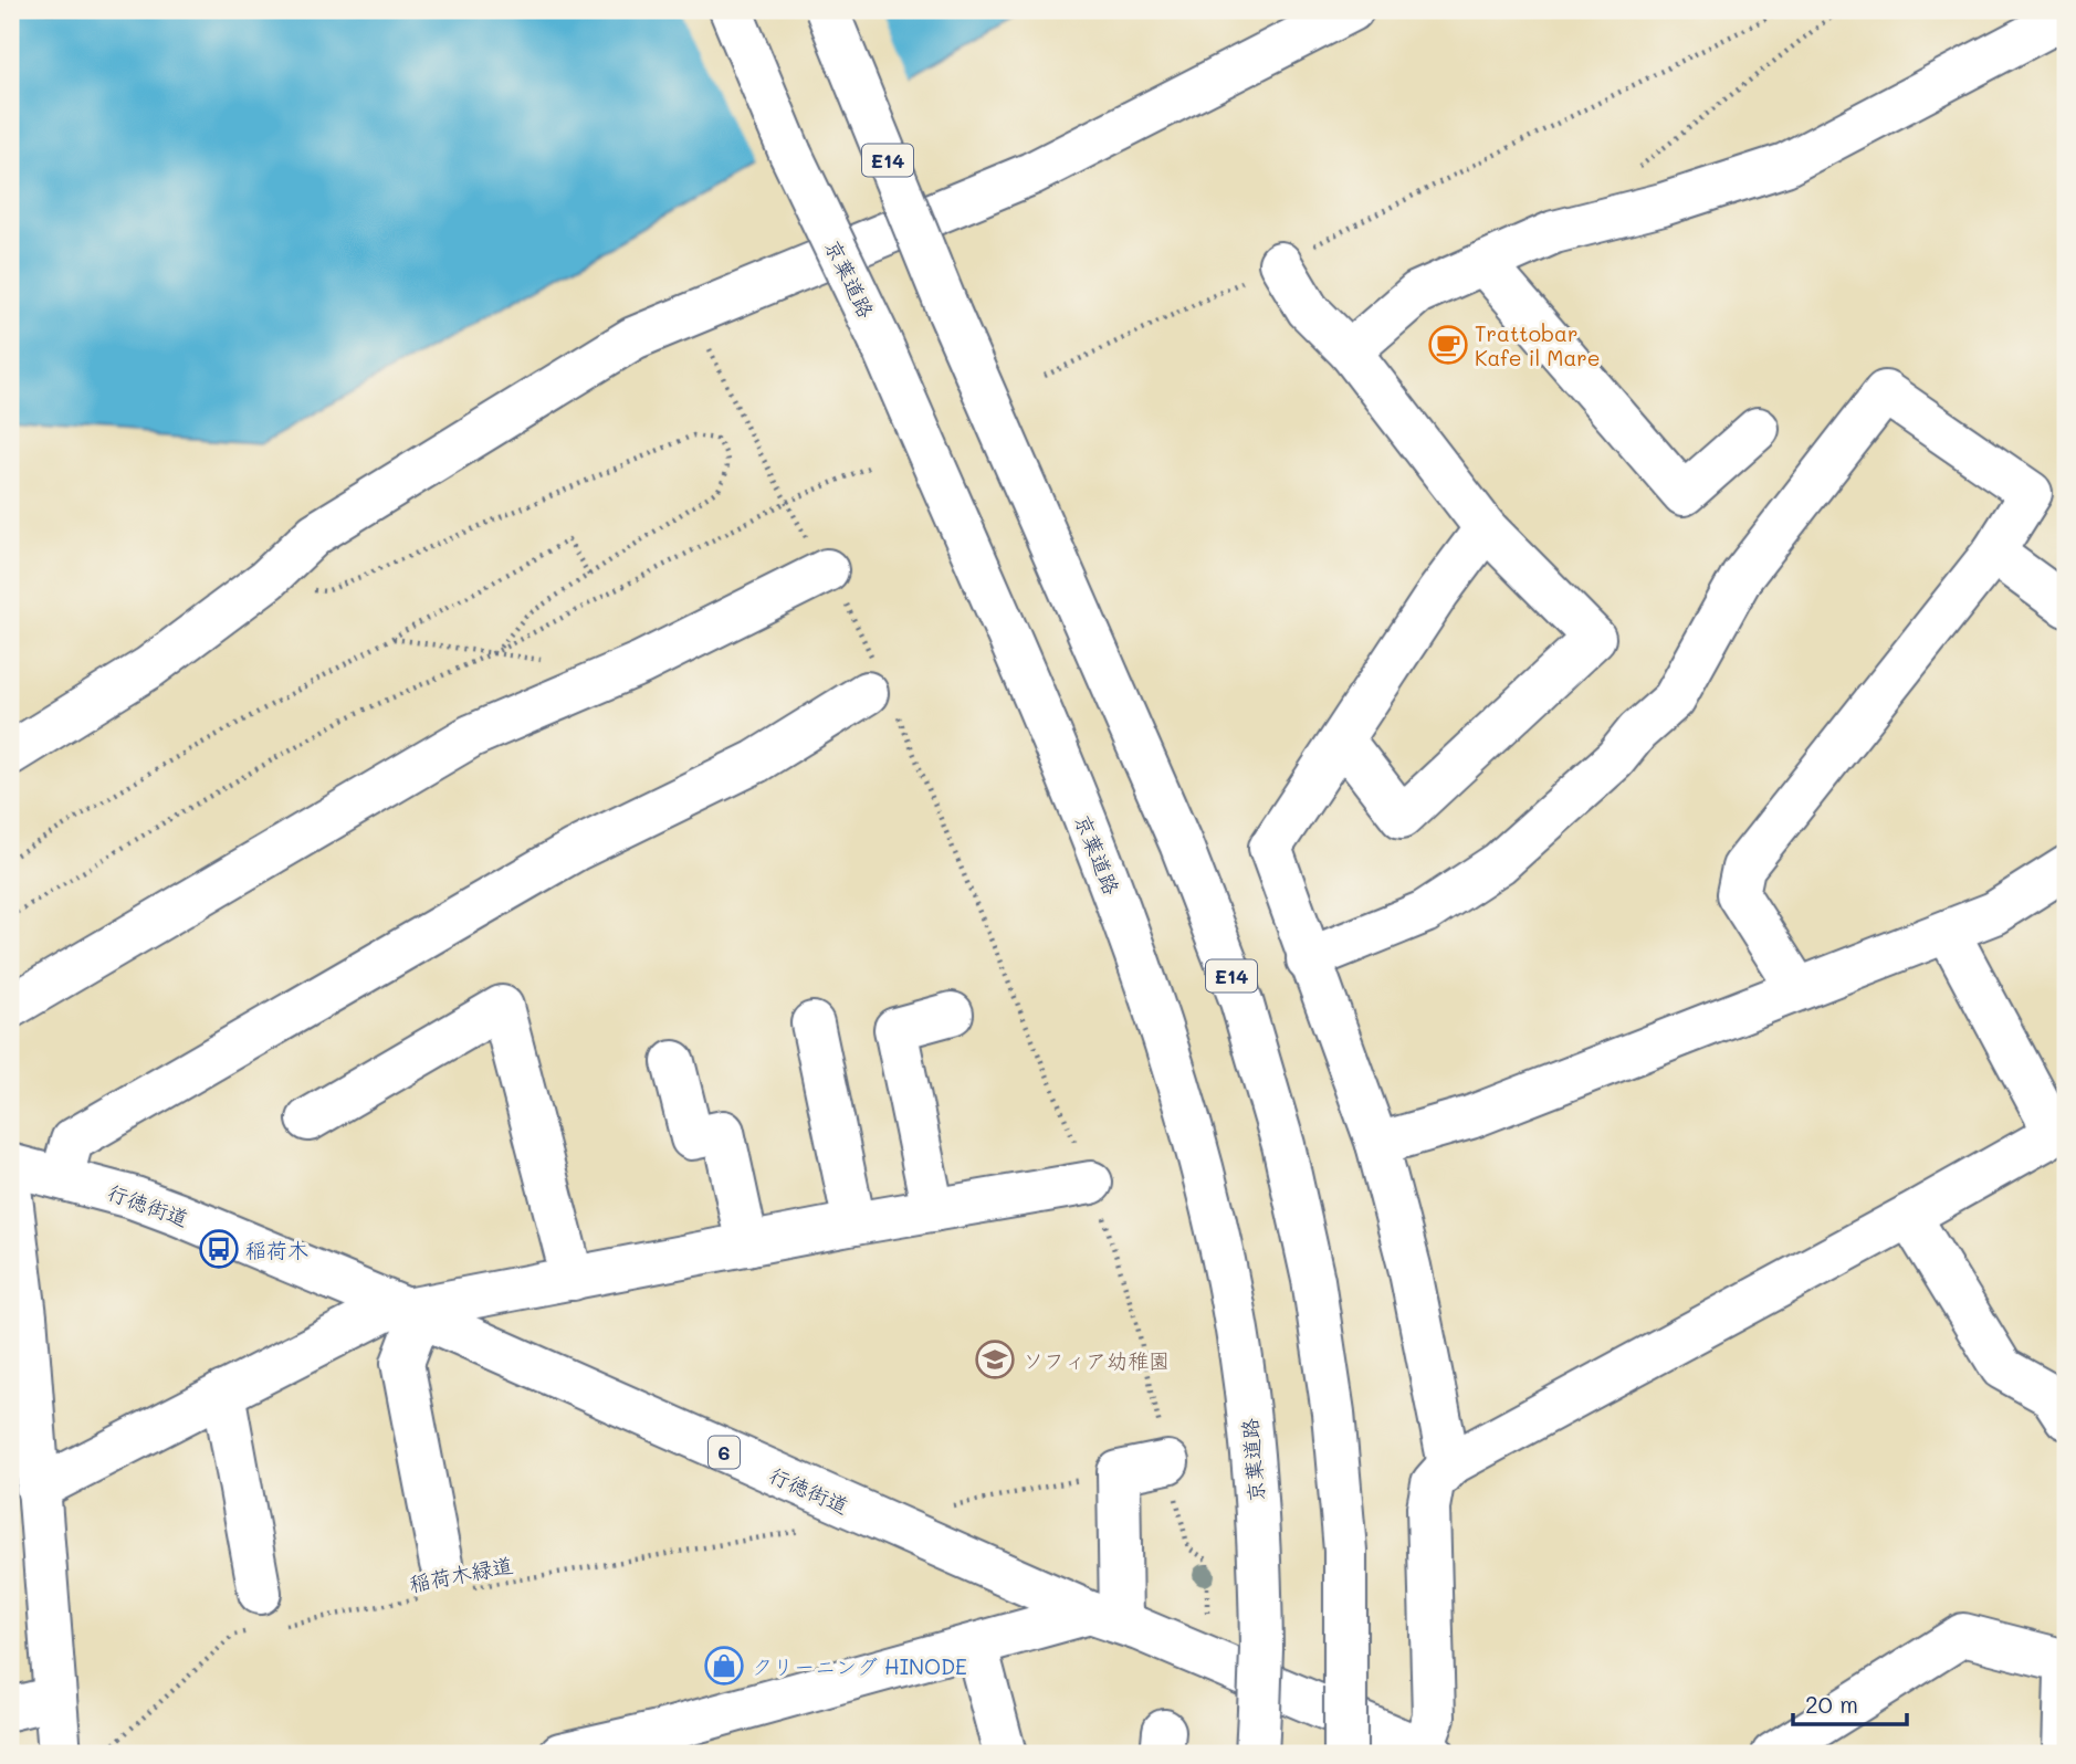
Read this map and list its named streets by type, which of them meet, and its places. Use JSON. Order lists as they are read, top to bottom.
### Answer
{
  "streets": {
    "main road": [
      "E14",
      "京葉道路",
      "行徳街道",
      "6"
    ],
    "path": ["稲荷木緑道"]
  },
  "crossings": [
    ["行徳街道", "稲荷木緑道"]
  ],
  "places": {
    "cafe": ["Trattobar Kafe il Mare"],
    "bus stop": ["稲荷木"],
    "school or university": ["ソフィア幼稚園"],
    "shop": ["クリーニング HINODE"]
  },
  "scale_bar": "20 m"
}
